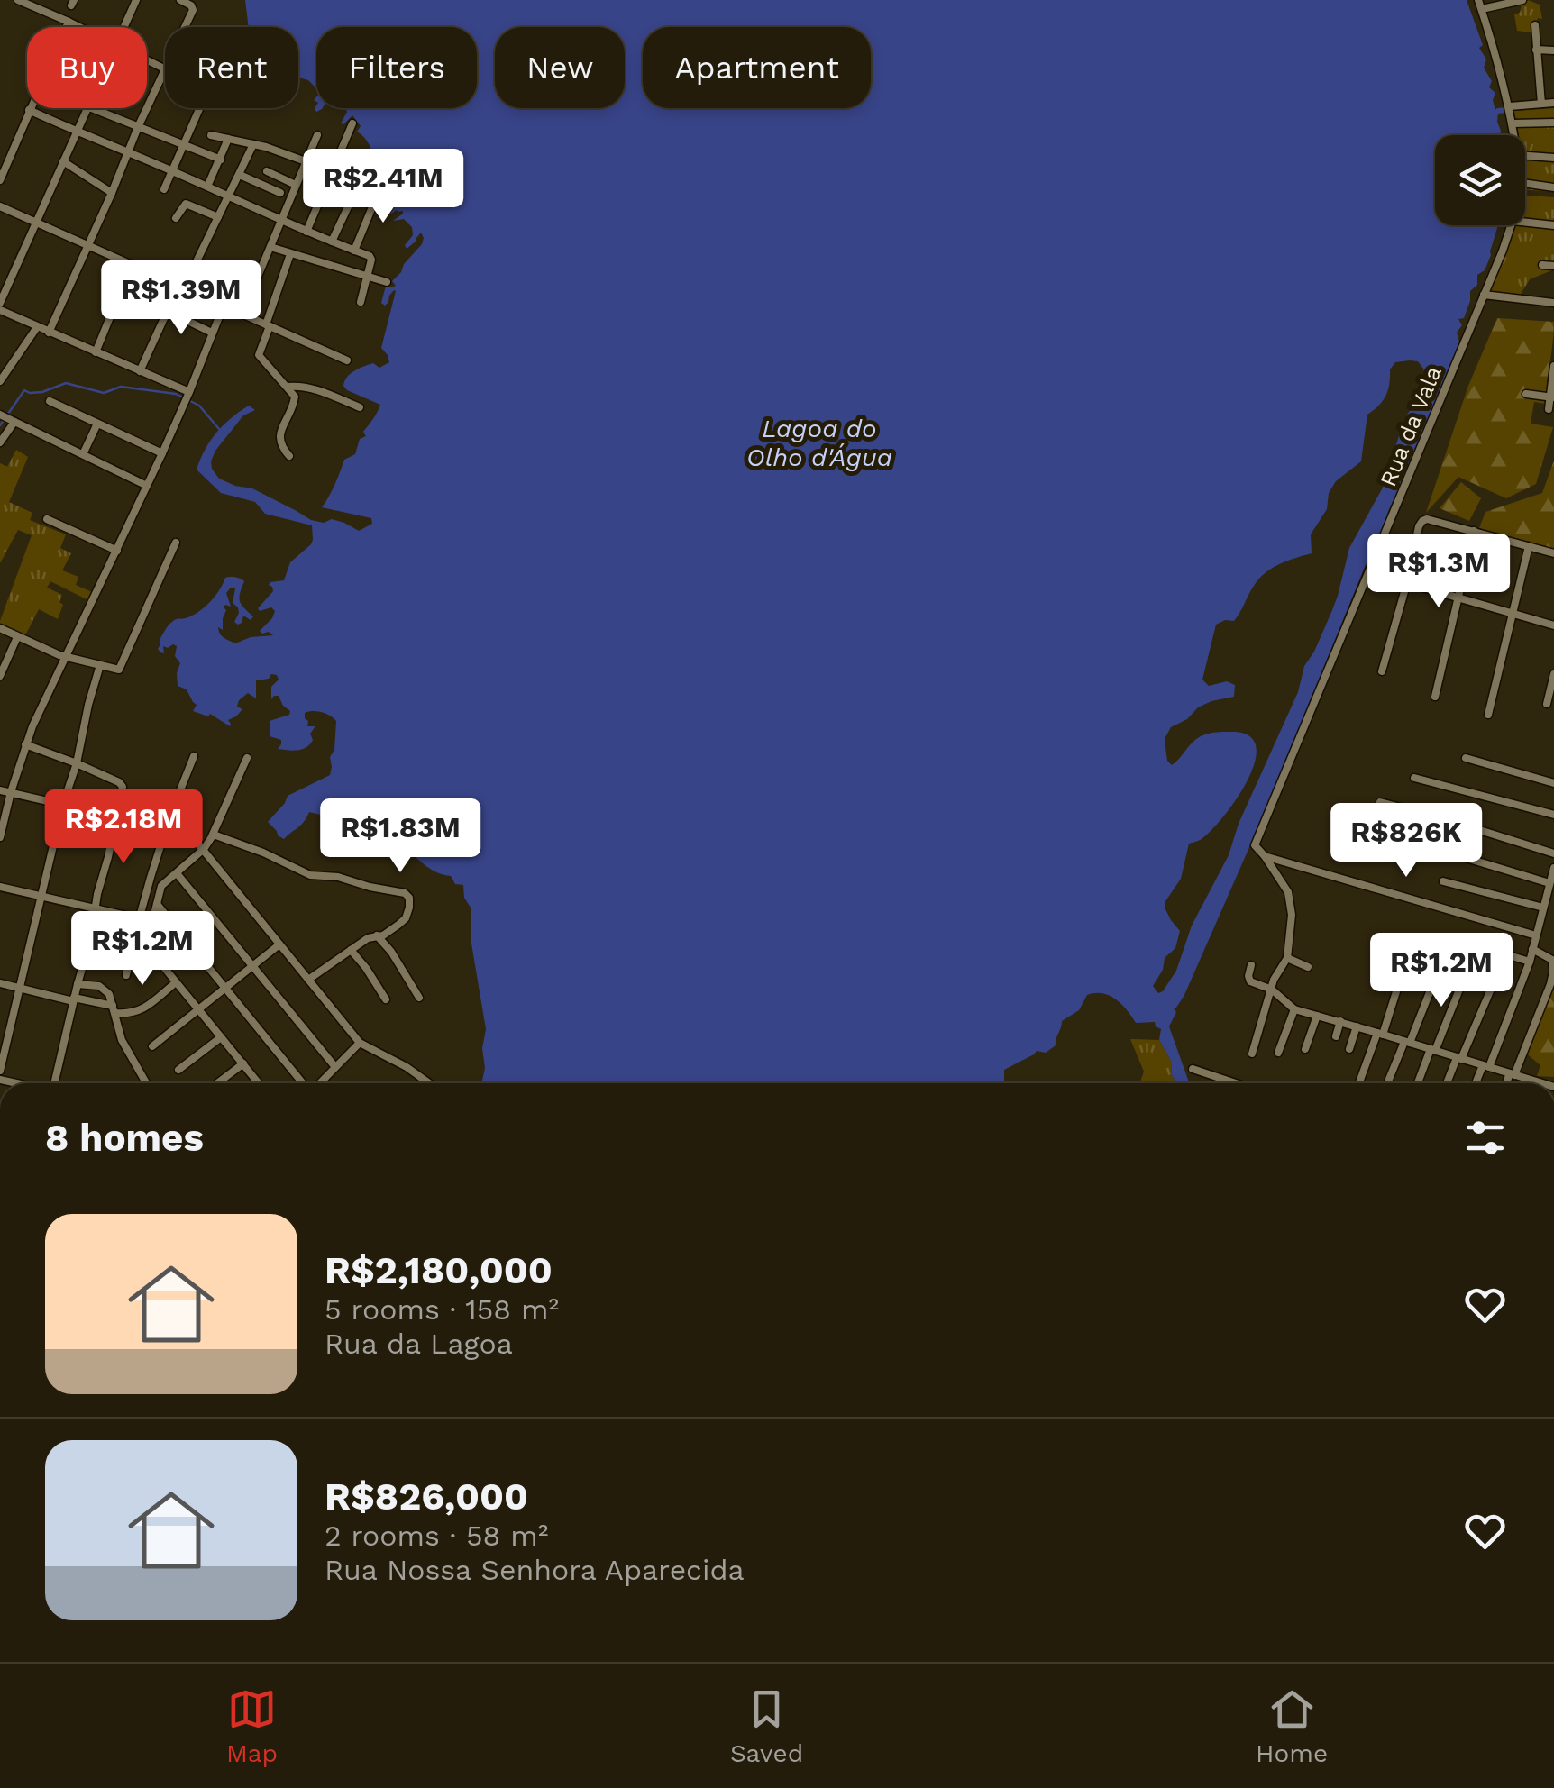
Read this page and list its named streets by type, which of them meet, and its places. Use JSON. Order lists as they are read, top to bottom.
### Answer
{
  "streets": {
    "street": ["Rua da Vala"]
  },
  "water": ["Lagoa do Olho d'Água"],
  "page": {
    "chip": [
      "Buy",
      "Rent",
      "Filters",
      "New",
      "Apartment"
    ],
    "price": [
      "R$2.41M",
      "R$1.39M",
      "R$1.3M",
      "R$2.18M",
      "R$1.83M",
      "R$826K",
      "R$1.2M",
      "R$1.2M"
    ],
    "heading": "8 homes",
    "list": [
      {
        "name": "R$2,180,000",
        "note": "5 rooms · 158 m² · Rua da Lagoa"
      },
      {
        "name": "R$826,000",
        "note": "2 rooms · 58 m² · Rua Nossa Senhora Aparecida"
      }
    ],
    "tabs": ["Map", "Saved", "Home"]
  }
}
